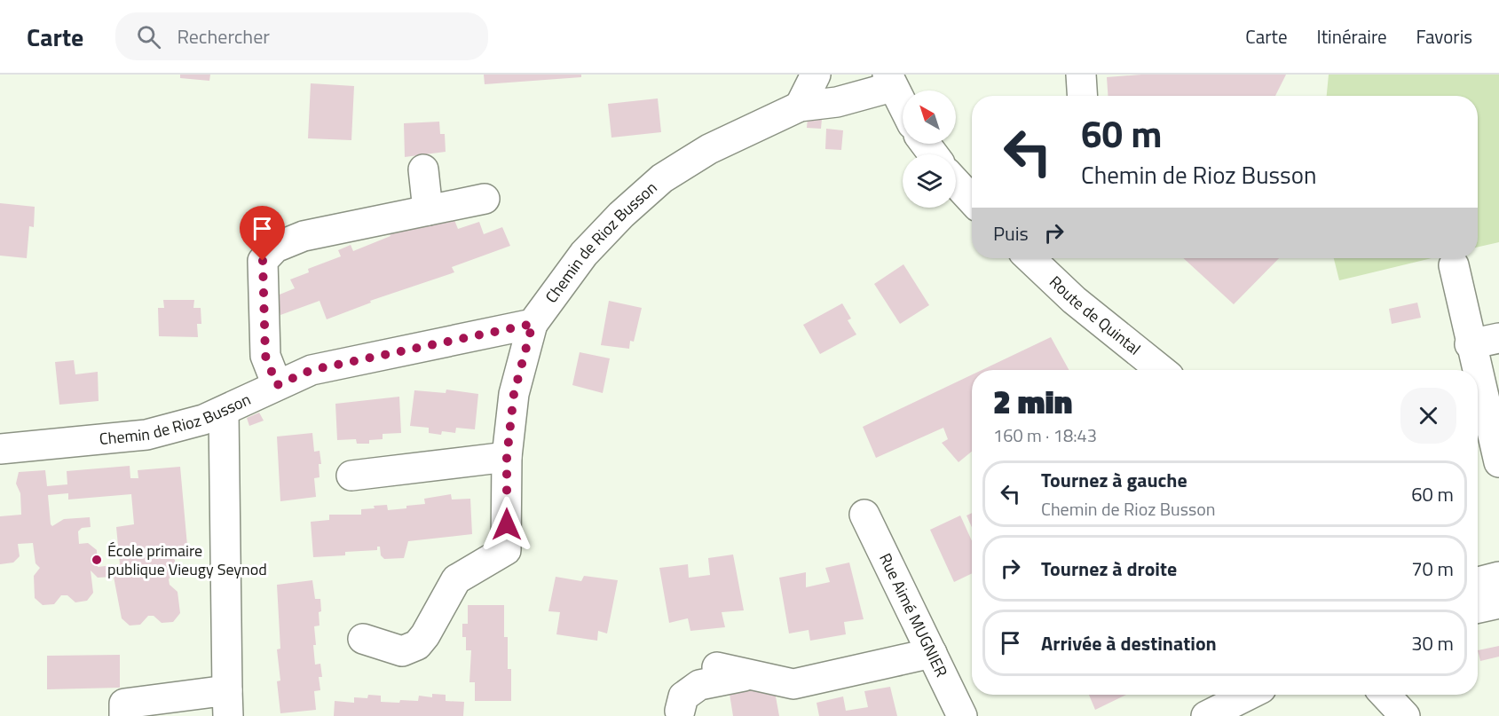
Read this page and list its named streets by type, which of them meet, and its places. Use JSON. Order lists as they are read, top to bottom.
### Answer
{
  "streets": {
    "street": ["Chemin de Rioz Busson", "Route de Quintal", "Rue Aimé MUGNIER"]
  },
  "places": ["École primaire publique Vieugy Seynod"],
  "north": "top left",
  "page": {
    "header": "Carte",
    "search": "Rechercher",
    "nav": ["Carte", "Itinéraire", "Favoris"],
    "turn": ["60 m", "Chemin de Rioz Busson"],
    "then": "Puis",
    "heading": ["2 min", "160 m · 18:43"],
    "list": [
      {
        "name": "Tournez à gauche",
        "note": "Chemin de Rioz Busson",
        "value": "60 m"
      },
      {
        "name": "Tournez à droite",
        "value": "70 m"
      },
      {
        "name": "Arrivée à destination",
        "value": "30 m"
      }
    ]
  }
}
